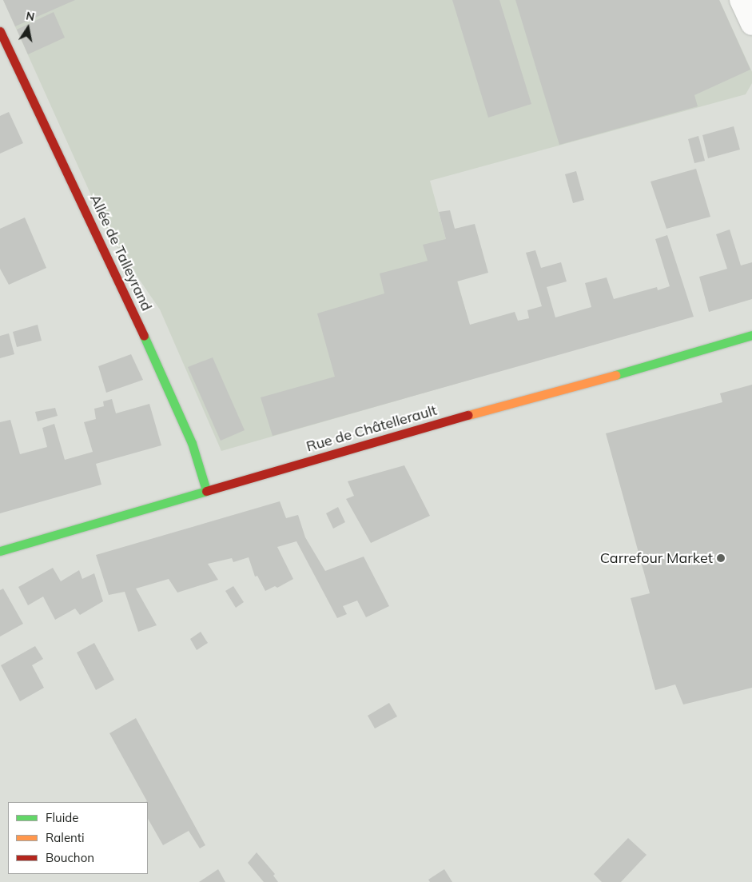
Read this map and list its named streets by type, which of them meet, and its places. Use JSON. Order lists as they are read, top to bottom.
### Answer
{
  "streets": {
    "main road": ["Allée de Talleyrand", "Rue de Châtellerault"]
  },
  "crossings": [
    ["Allée de Talleyrand", "Rue de Châtellerault"]
  ],
  "places": ["Carrefour Market"],
  "legend": ["Fluide", "Ralenti", "Bouchon"],
  "north": "top"
}
